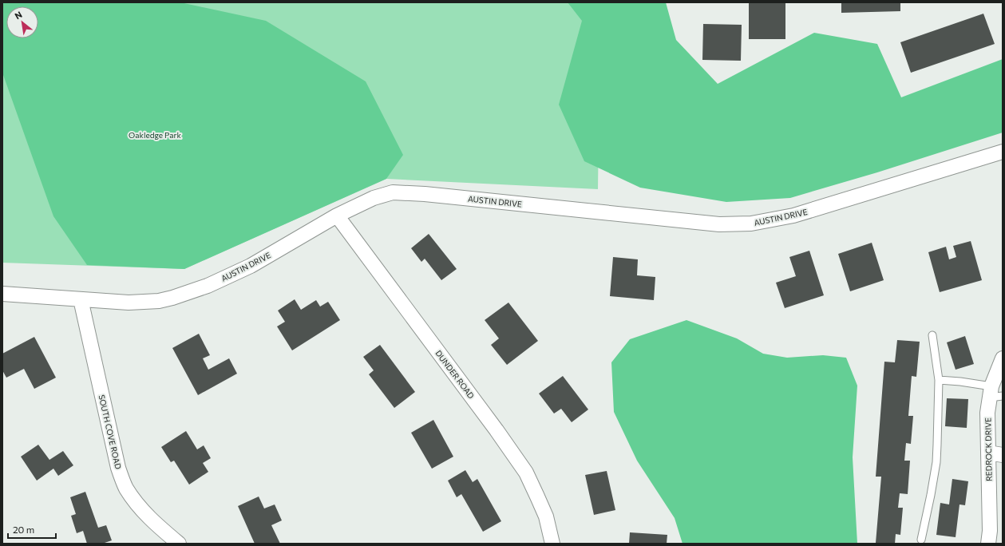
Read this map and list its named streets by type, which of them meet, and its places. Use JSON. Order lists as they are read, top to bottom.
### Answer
{
  "streets": {
    "street": [
      "AUSTIN DRIVE",
      "DUNDER ROAD",
      "SOUTH COVE ROAD",
      "REDROCK DRIVE"
    ]
  },
  "crossings": [
    ["AUSTIN DRIVE", "DUNDER ROAD"],
    ["AUSTIN DRIVE", "SOUTH COVE ROAD"]
  ],
  "parks": ["Oakledge Park"],
  "scale_bar": "20 m",
  "north": "top left"
}
